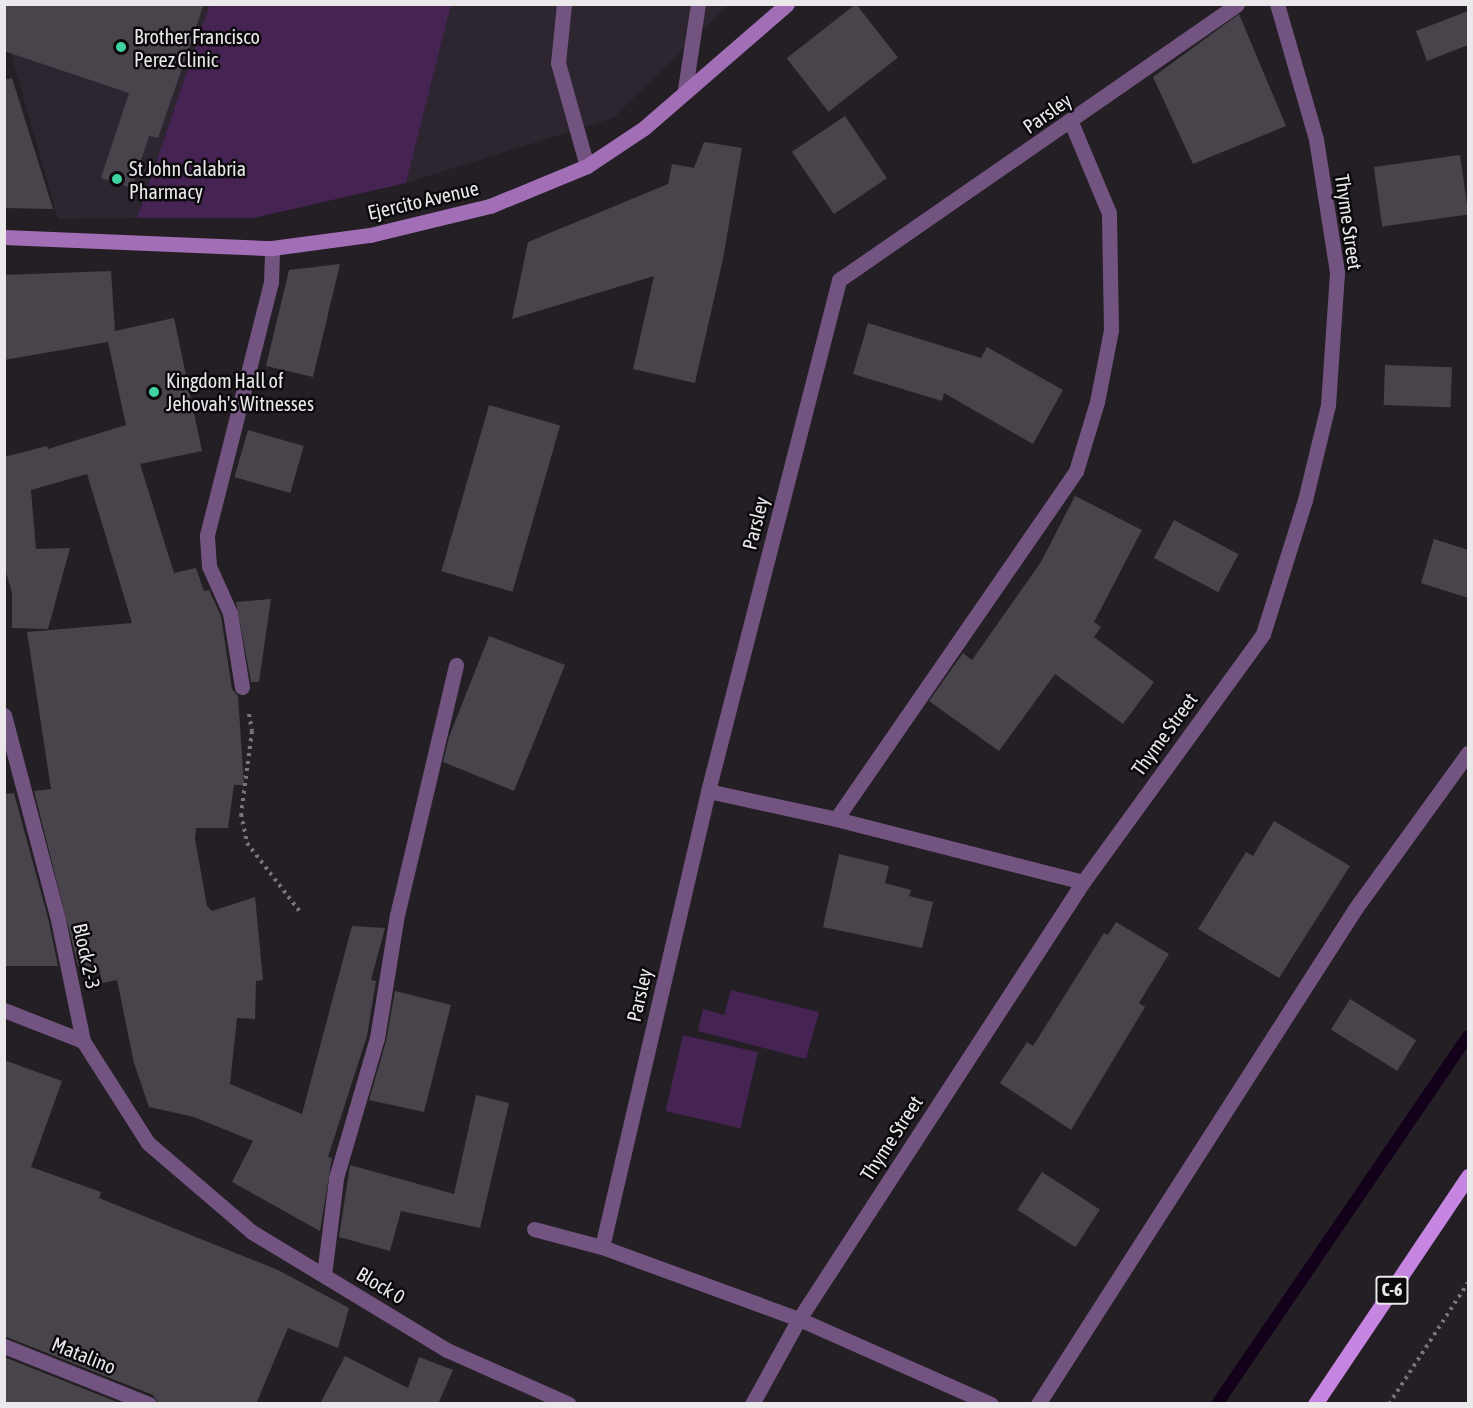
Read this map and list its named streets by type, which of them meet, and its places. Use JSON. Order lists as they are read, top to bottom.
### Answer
{
  "streets": {
    "main road": ["Ejercito Avenue", "C-6"],
    "street": [
      "Parsley",
      "Thyme Street",
      "Block 2-3",
      "Block 0",
      "Matalino"
    ]
  },
  "crossings": [
    ["Block 2-3", "Block 0"]
  ],
  "places": ["Brother Francisco Perez Clinic", "St John Calabria Pharmacy", "Kingdom Hall of Jehovah's Witnesses"]
}
